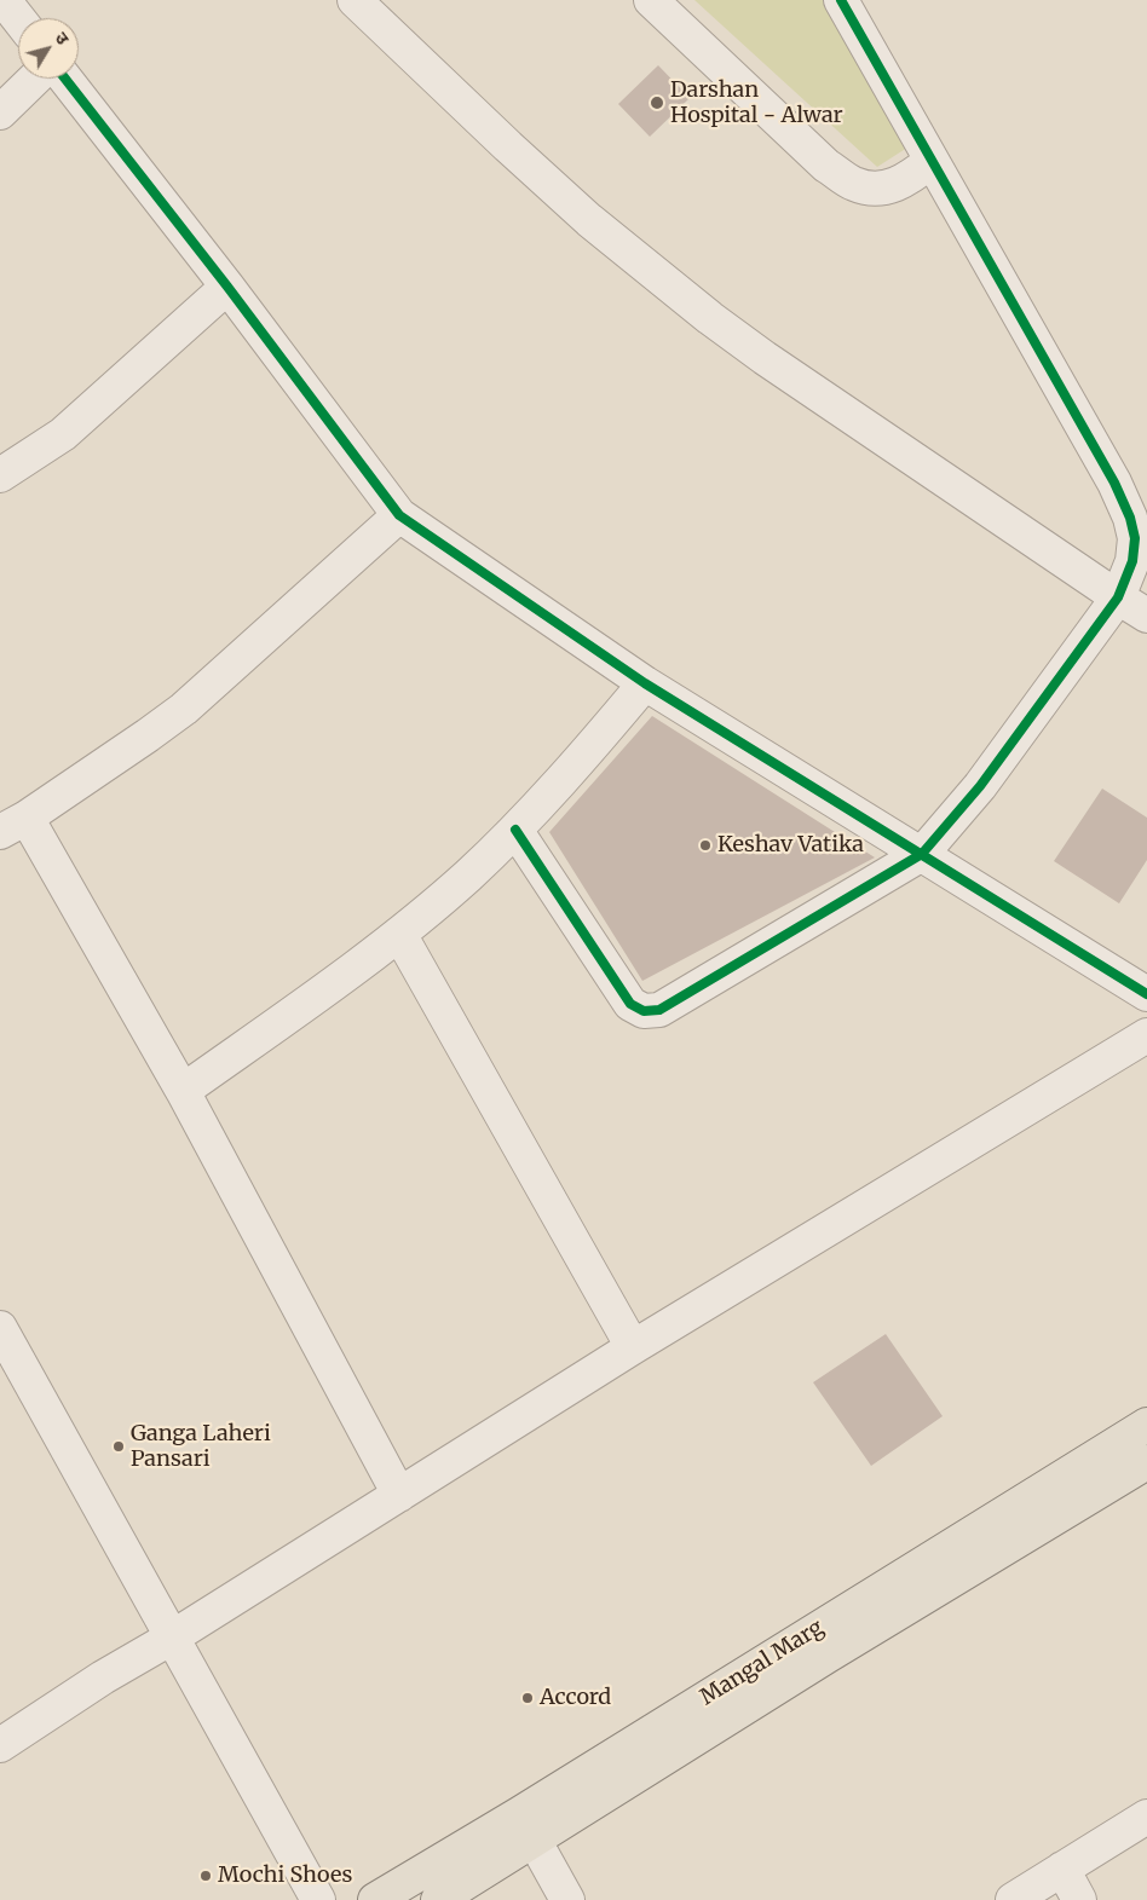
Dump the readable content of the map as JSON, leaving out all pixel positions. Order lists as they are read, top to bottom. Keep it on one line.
{"streets":{"main road":["Mangal Marg"]},"places":["Darshan Hospital - Alwar","Keshav Vatika","Ganga Laheri Pansari","Accord","Mochi Shoes"],"north":"top right"}
